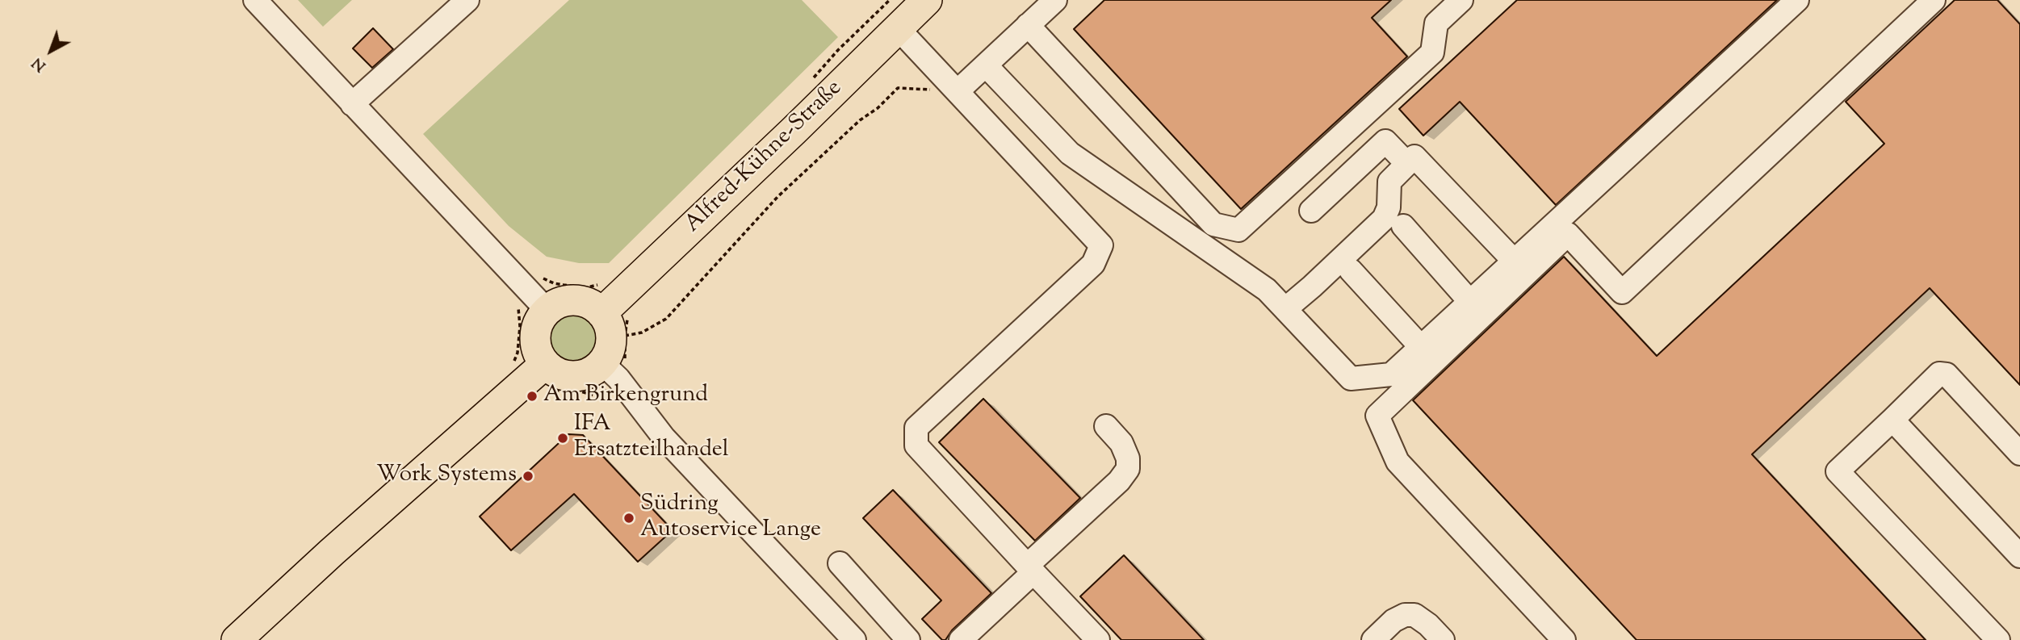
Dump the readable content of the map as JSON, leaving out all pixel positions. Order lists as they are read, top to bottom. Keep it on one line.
{"streets":{"main road":["Alfred-Kühne-Straße"]},"places":["Am Birkengrund","IFA Ersatzteilhandel","Work Systems","Südring Autoservice Lange"],"north":"bottom left"}
